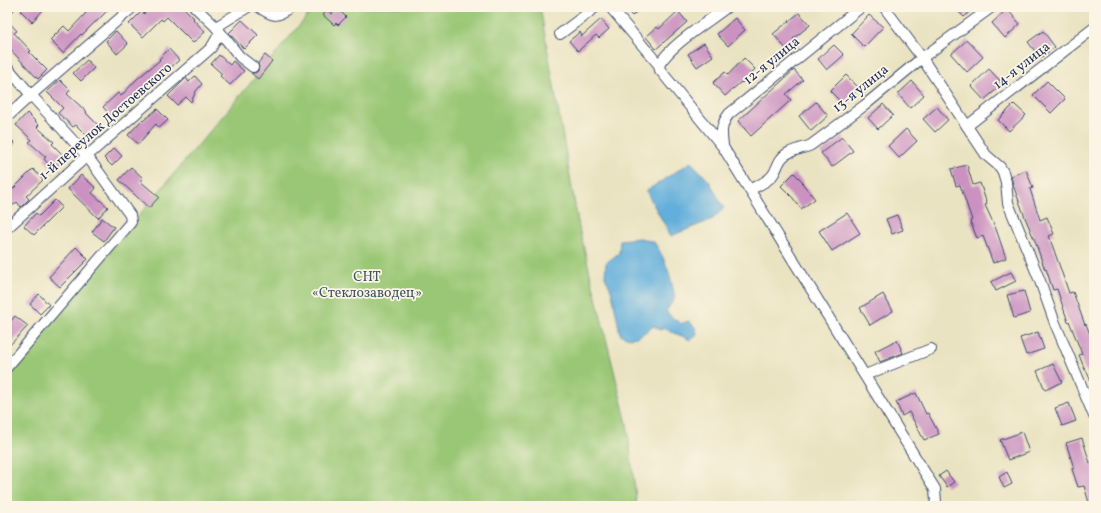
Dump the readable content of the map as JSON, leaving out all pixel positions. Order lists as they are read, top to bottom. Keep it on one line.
{"streets":{"street":["12-я улица","14-я улица","13-я улица","1-й переулок Достоевского"]},"parks":["СНТ «Стеклозаводец»"]}
